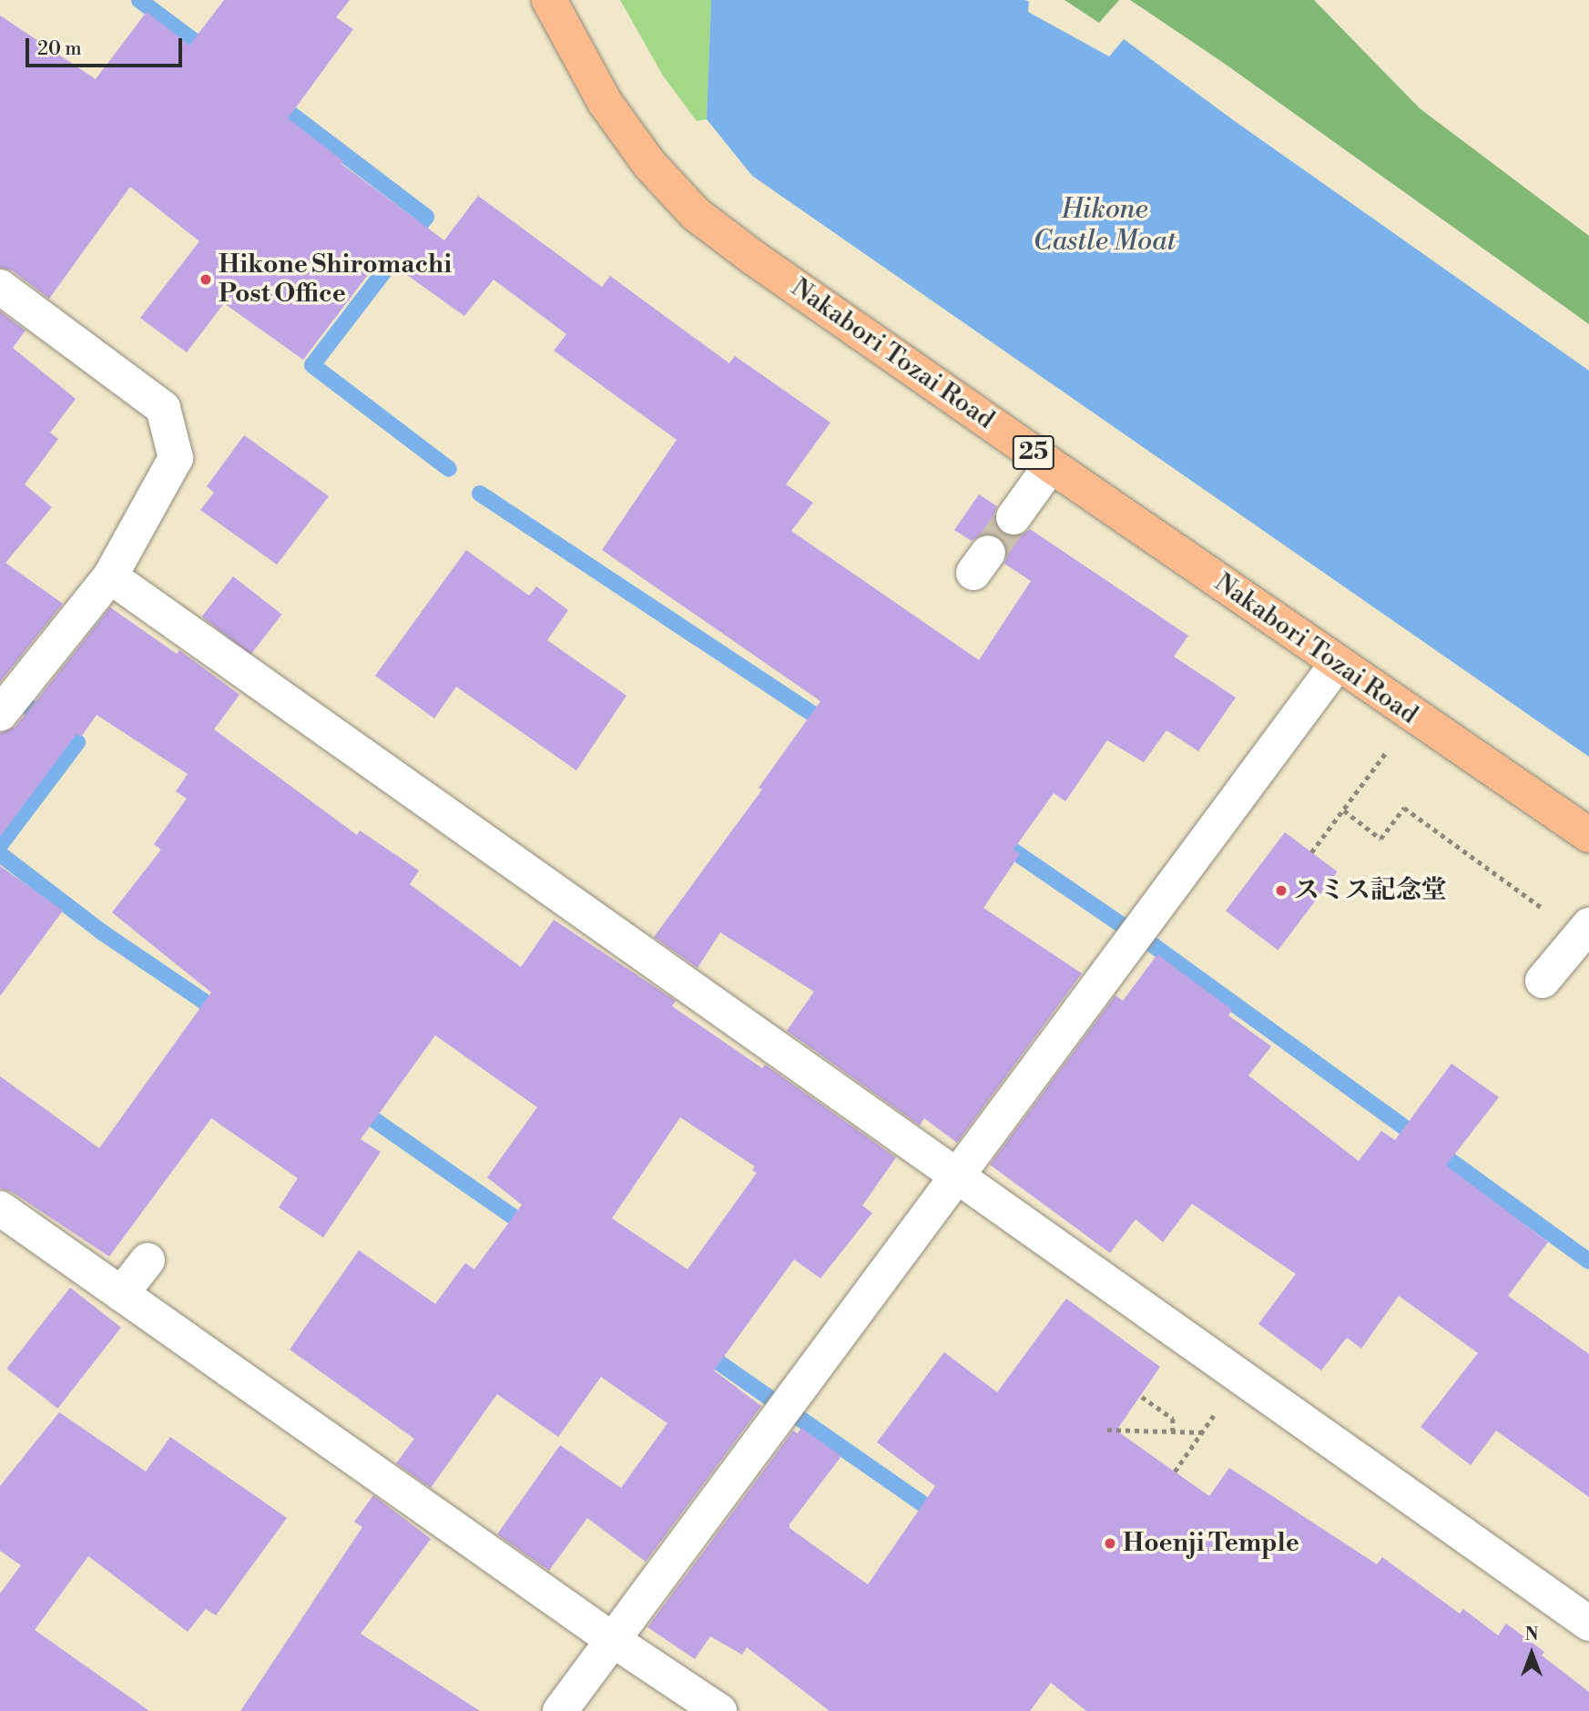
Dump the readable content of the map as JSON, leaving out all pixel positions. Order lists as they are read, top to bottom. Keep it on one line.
{"streets":{"main road":["Nakabori Tozai Road","25"]},"water":["Hikone Castle Moat"],"places":["Hikone Shiromachi Post Office","スミス記念堂","Hoenji Temple"],"scale_bar":"20 m","north":"top"}
